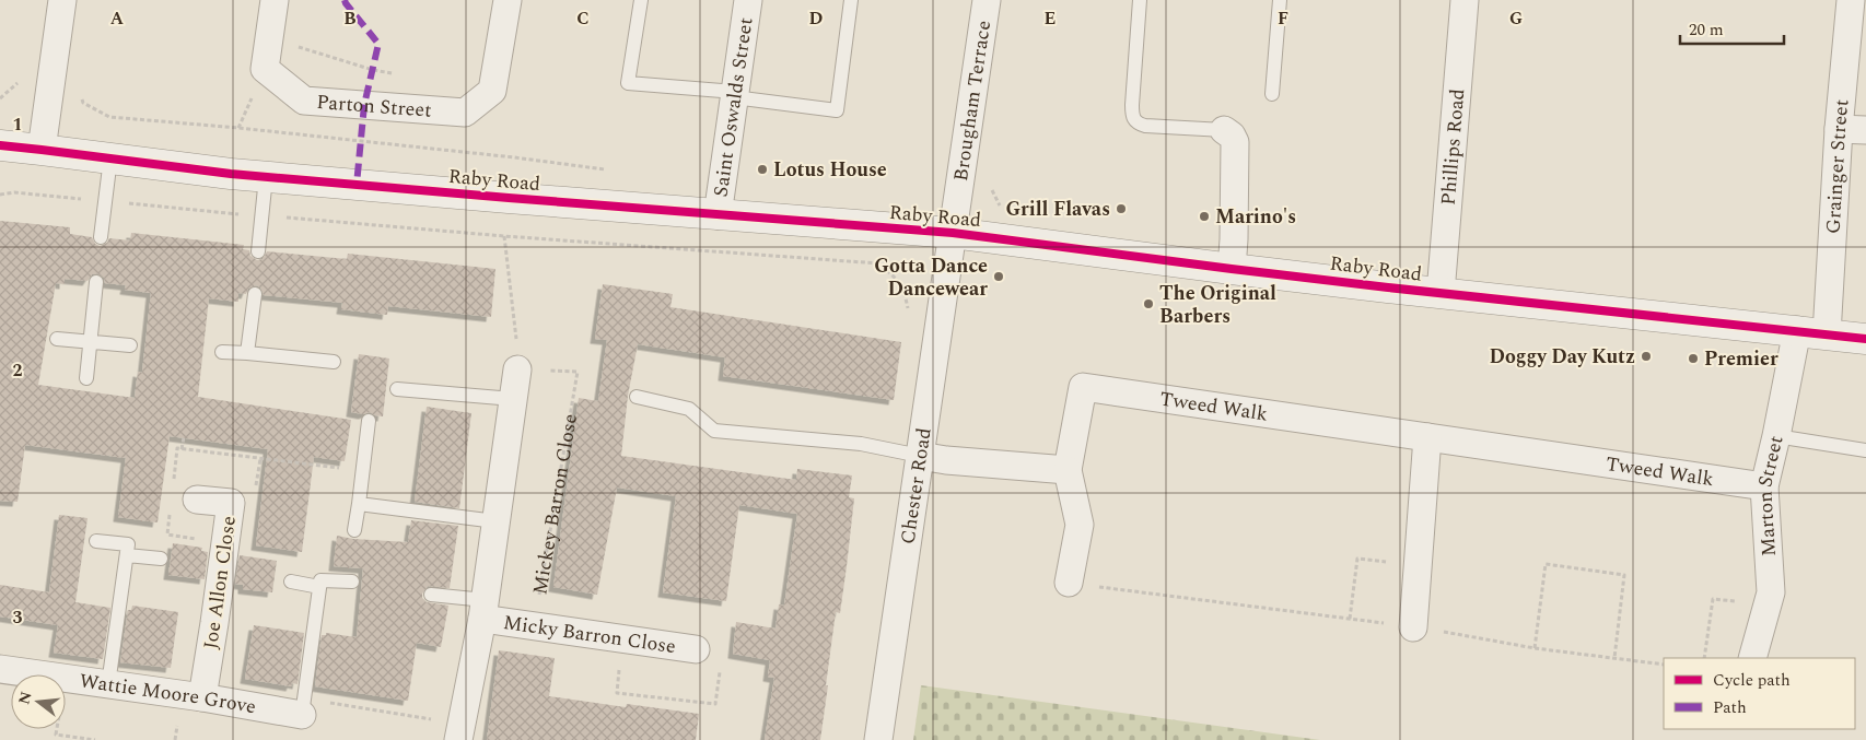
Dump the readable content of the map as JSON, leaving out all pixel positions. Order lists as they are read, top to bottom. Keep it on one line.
{"streets":{"street":["Brougham Terrace","Parton Street","Saint Oswalds Street","Phillips Road","Grainger Street","Raby Road","Tweed Walk","Chester Road","Marton Street","Joe Allon Close","Micky Barron Close","Wattie Moore Grove"],"path":["Mickey Barron Close"]},"crossings":[["Brougham Terrace","Raby Road"],["Brougham Terrace","Chester Road"],["Saint Oswalds Street","Raby Road"],["Phillips Road","Raby Road"],["Grainger Street","Raby Road"],["Raby Road","Chester Road"],["Raby Road","Marton Street"],["Tweed Walk","Marton Street"],["Joe Allon Close","Wattie Moore Grove"]],"places":["Lotus House","Grill Flavas","Marino's","Gotta Dance Dancewear","The Original Barbers","Doggy Day Kutz","Premier"],"legend":["Cycle path","Path"],"scale_bar":"20 m","north":"left","grid":{"columns":["A","B","C","D","E","F","G"],"rows":["1","2","3"]}}
